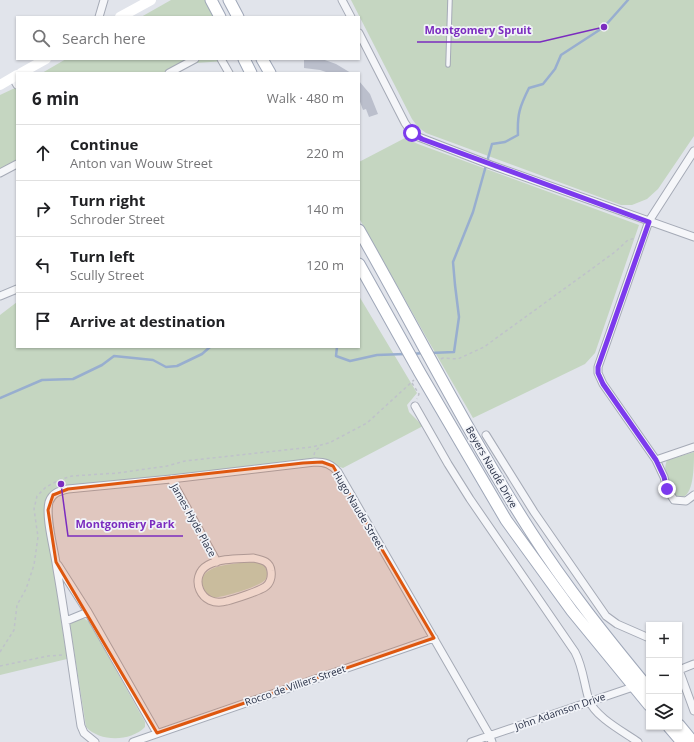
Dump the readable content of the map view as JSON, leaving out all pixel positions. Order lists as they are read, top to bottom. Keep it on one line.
{"streets":{"main road":["Beyers Naudé Drive"],"street":["Hugo Naude Street","James Hyde Place","Rocco de Villiers Street","John Adamson Drive"]},"crossings":[["Beyers Naudé Drive","John Adamson Drive"],["Hugo Naude Street","James Hyde Place"],["Hugo Naude Street","Rocco de Villiers Street"],["Hugo Naude Street","John Adamson Drive"]],"places":["Montgomery Spruit","Montgomery Park"],"page":{"search":"Search here","heading":["6 min","Walk · 480 m"],"list":[["Continue","Anton van Wouw Street","220 m"],["Turn right","Schroder Street","140 m"],["Turn left","Scully Street","120 m"],"Arrive at destination"],"map_buttons":["+","−"]}}
